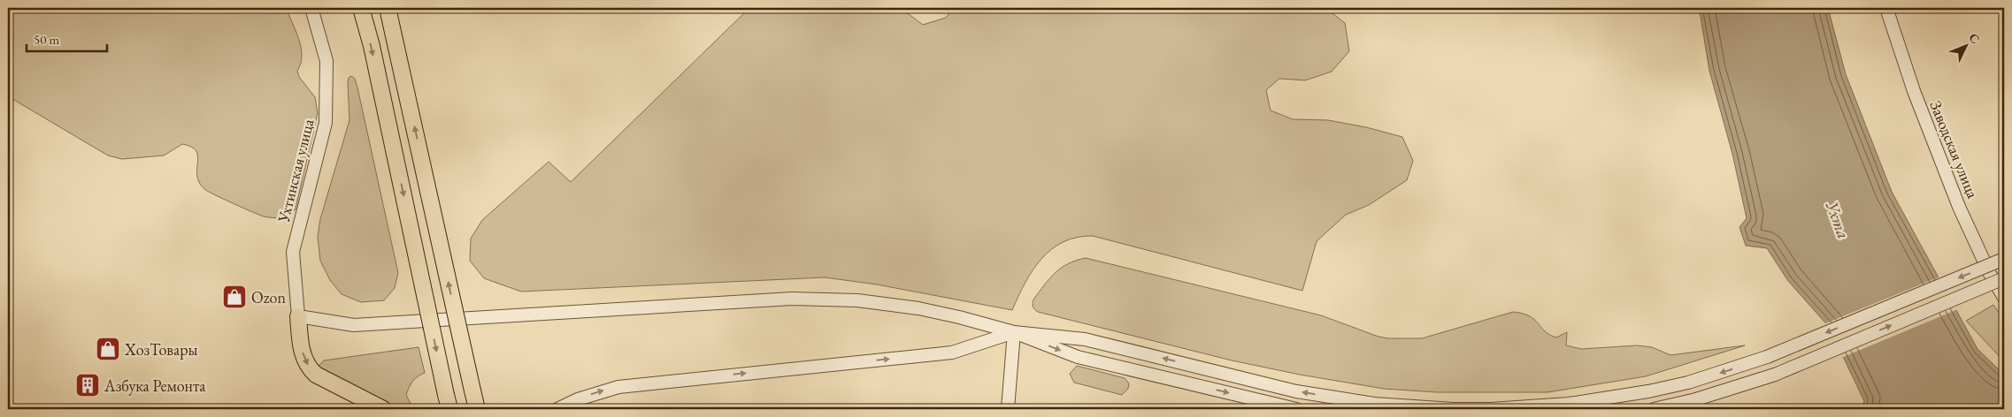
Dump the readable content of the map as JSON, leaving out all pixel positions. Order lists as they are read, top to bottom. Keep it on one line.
{"streets":{"street":["Заводская улица","Ухтинская улица"]},"water":["Ухта"],"places":{"shop":["Ozon","ХозТовары"],"building":["Азбука Ремонта"]},"scale_bar":"50 m","north":"top right"}
